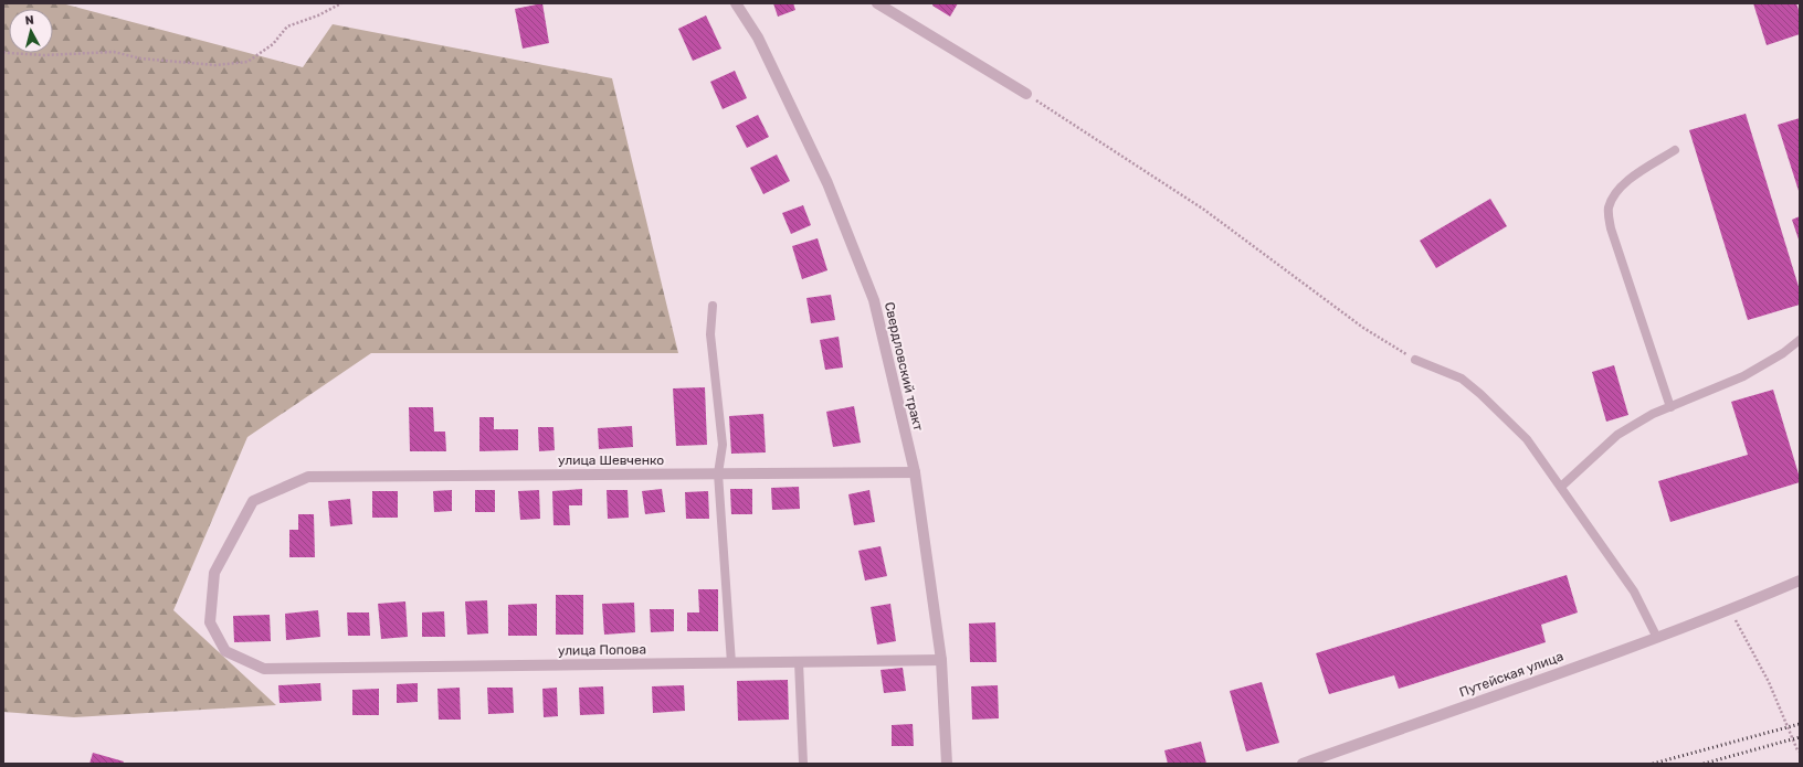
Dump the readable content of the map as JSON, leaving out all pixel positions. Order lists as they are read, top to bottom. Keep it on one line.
{"streets":{"street":["Свердловский тракт","улица Шевченко","улица Попова","Путейская улица"]},"crossings":[["Свердловский тракт","улица Шевченко"],["Свердловский тракт","улица Попова"],["улица Шевченко","улица Попова"]],"north":"top"}
